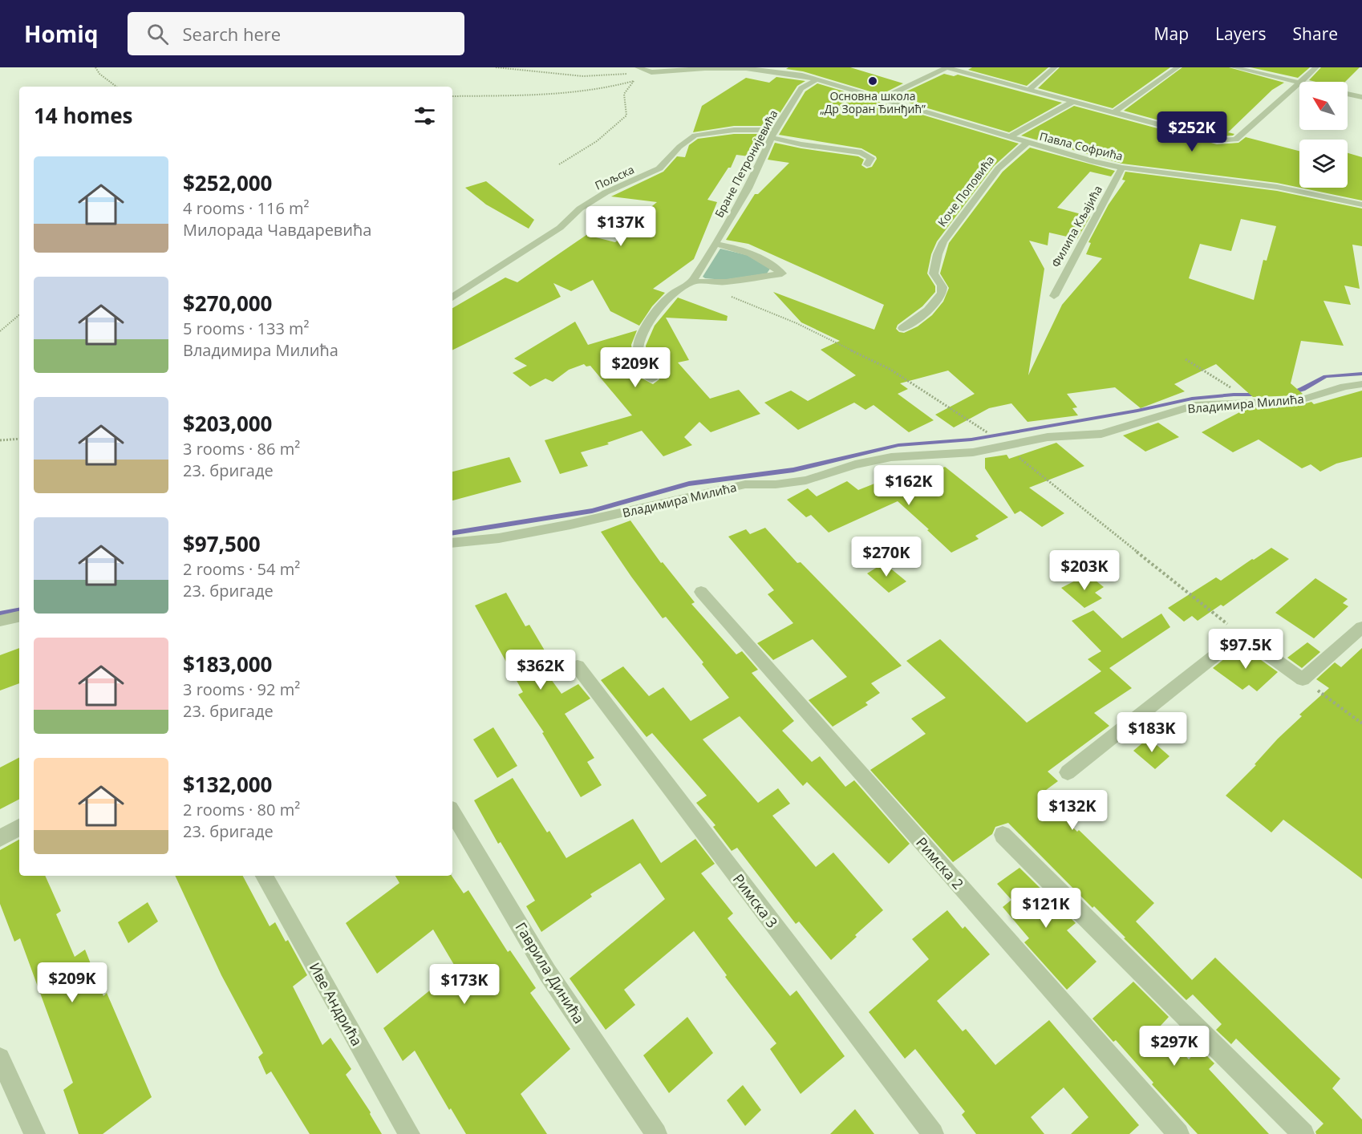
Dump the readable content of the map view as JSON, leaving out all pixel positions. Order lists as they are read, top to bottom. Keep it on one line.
{"streets":{"street":["Павла Софрића","Бране Петронијевића","Пољска","Коче Поповића","Филипа Кљајића","Владимира Милића","Римска 2","Римска 3","Гаврила Динића","Иве Андрића"]},"crossings":[["Павла Софрића","Бране Петронијевића"],["Павла Софрића","Коче Поповића"],["Павла Софрића","Филипа Кљајића"],["Бране Петронијевића","Пољска"]],"places":["Основна школа „Др Зоран Ђинђић”"],"north":"top left","page":{"header":"Homiq","search":"Search here","nav":["Map","Layers","Share"],"heading":"14 homes","price":["$252K","$137K","$209K","$162K","$270K","$203K","$97.5K","$362K","$183K","$132K","$121K","$209K","$173K","$297K"],"list":[{"name":"$252,000","note":"4 rooms · 116 m² · Милорада Чавдаревића"},{"name":"$270,000","note":"5 rooms · 133 m² · Владимира Милића"},{"name":"$203,000","note":"3 rooms · 86 m² · 23. бригаде"},{"name":"$97,500","note":"2 rooms · 54 m² · 23. бригаде"},{"name":"$183,000","note":"3 rooms · 92 m² · 23. бригаде"},{"name":"$132,000","note":"2 rooms · 80 m² · 23. бригаде"}]}}
